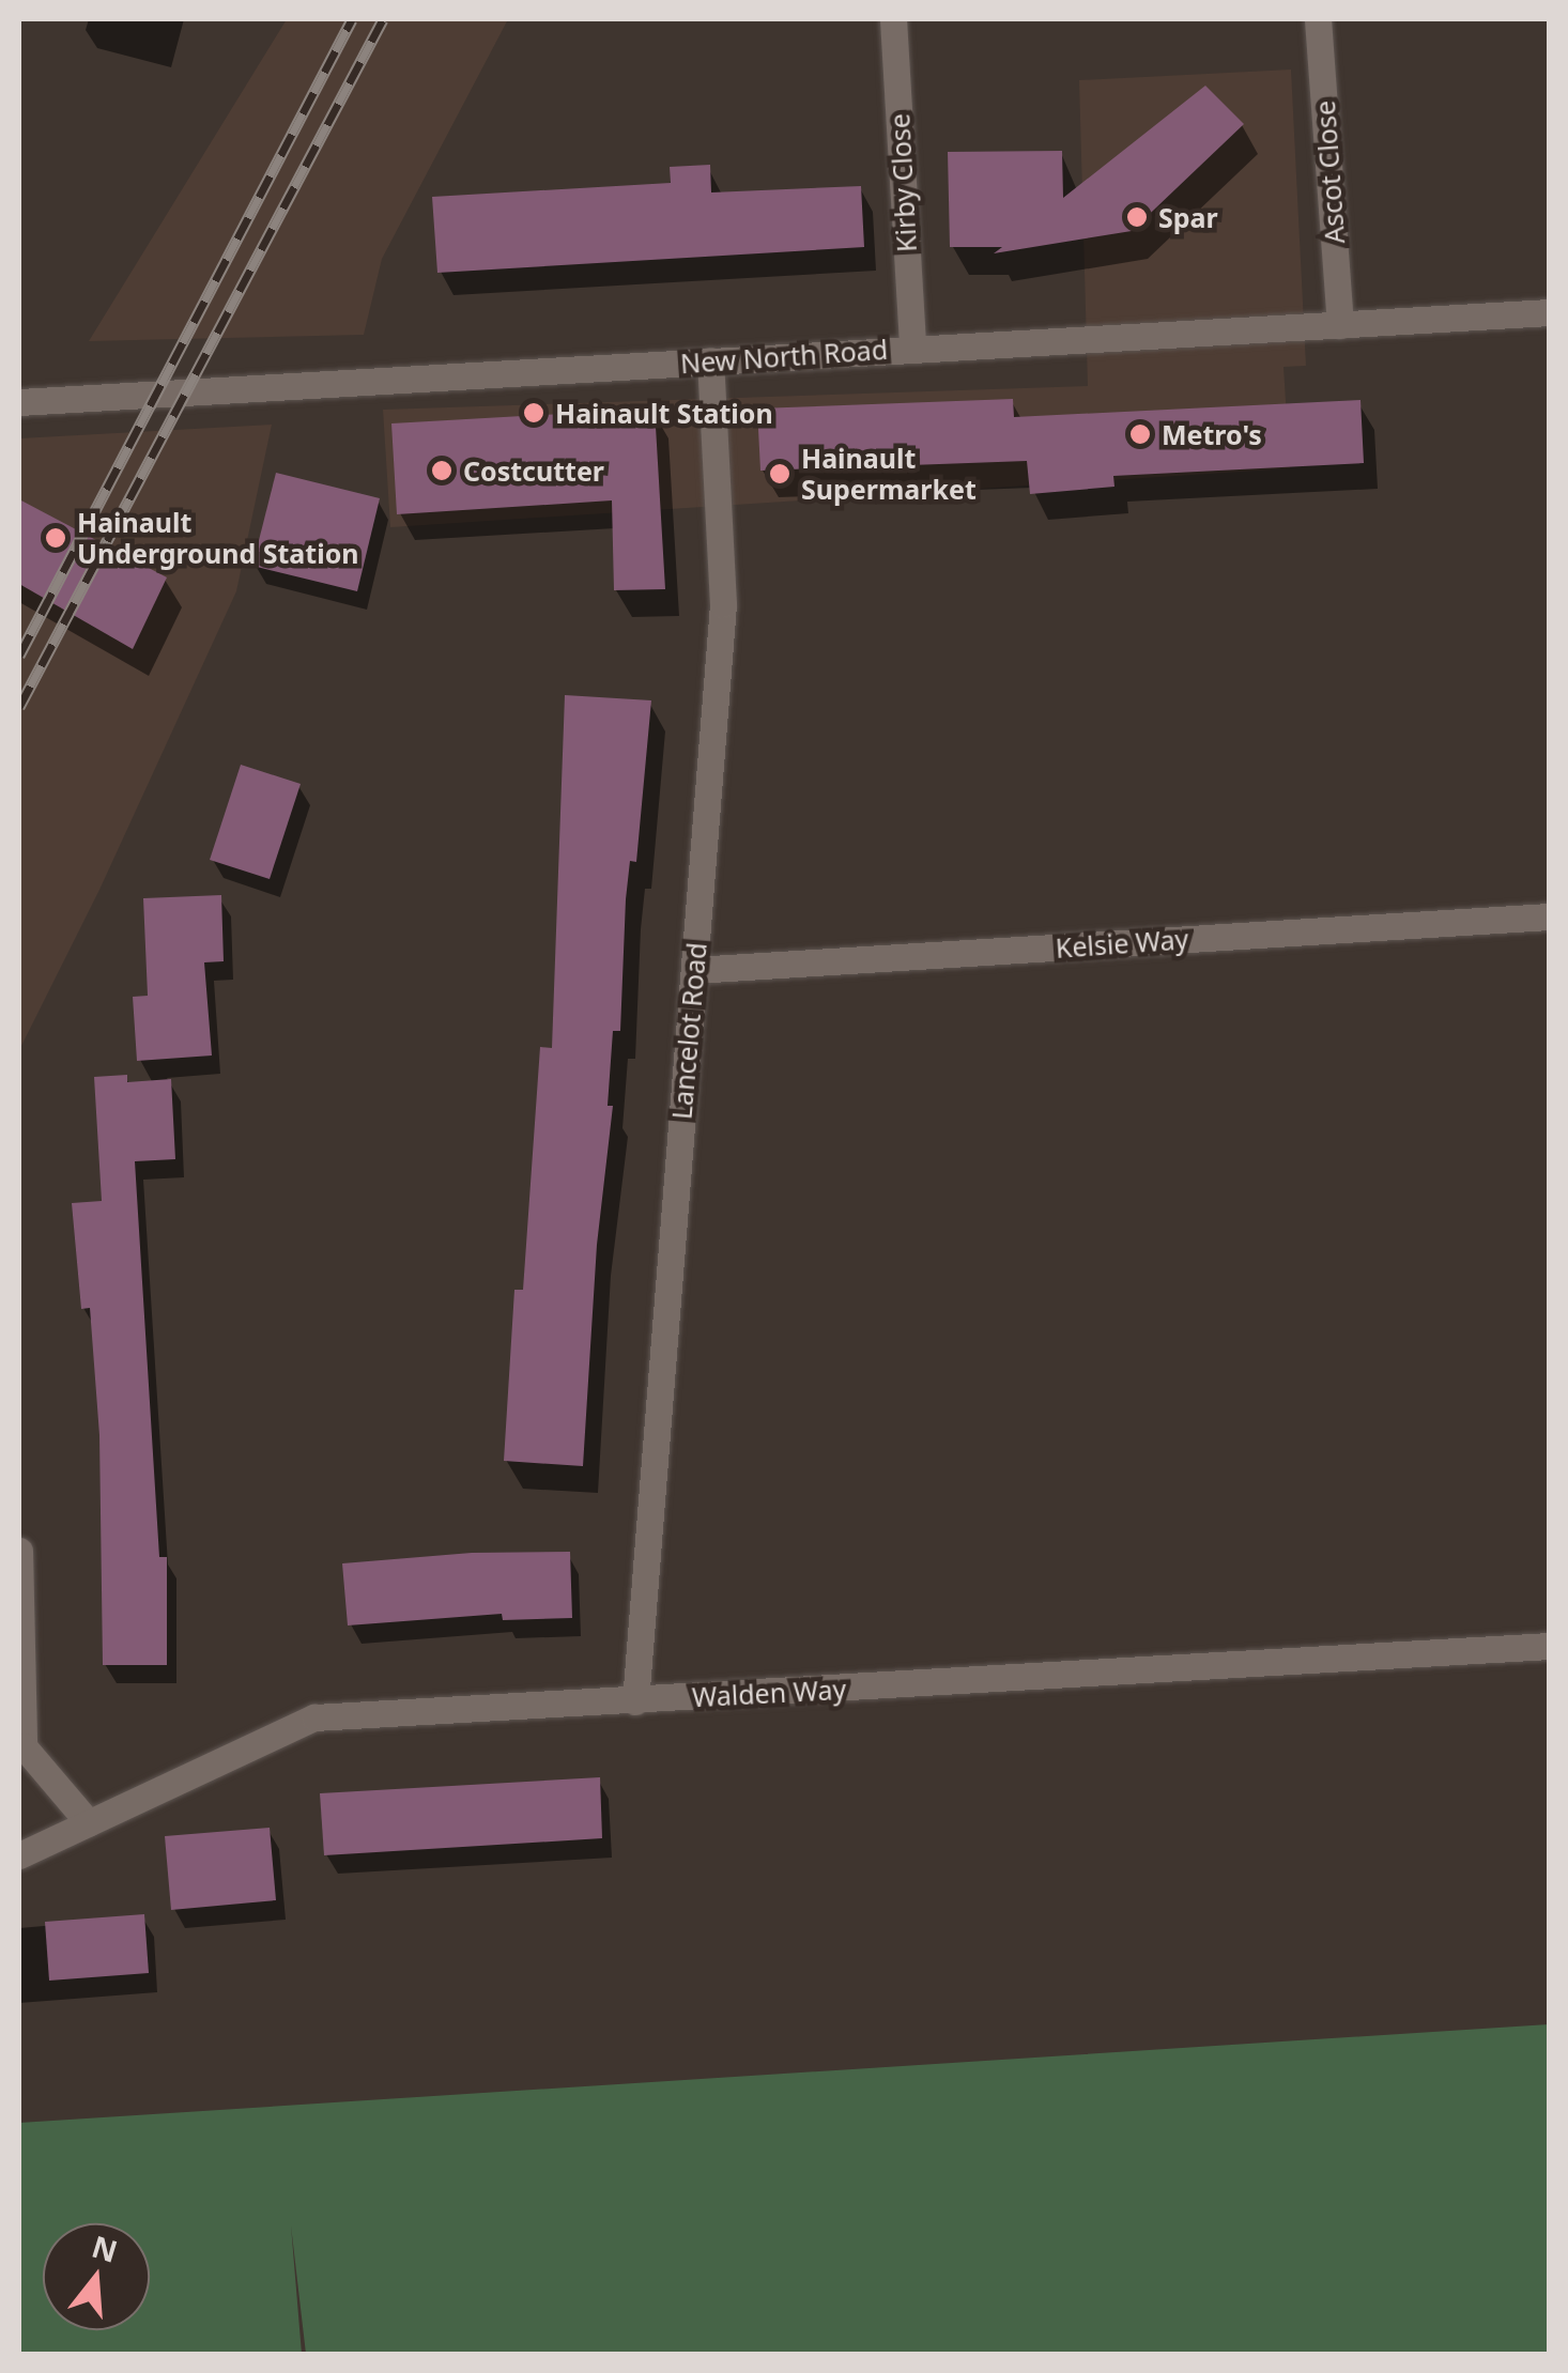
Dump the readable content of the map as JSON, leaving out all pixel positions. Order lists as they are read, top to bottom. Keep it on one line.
{"streets":{"street":["Ascot Close","Kirby Close","New North Road","Kelsie Way","Lancelot Road","Walden Way"]},"crossings":[["Ascot Close","New North Road"],["Kirby Close","New North Road"],["New North Road","Lancelot Road"],["Kelsie Way","Lancelot Road"],["Lancelot Road","Walden Way"]],"places":["Spar","Hainault Station","Metro's","Costcutter","Hainault Supermarket","Hainault Underground Station"],"north":"top"}
